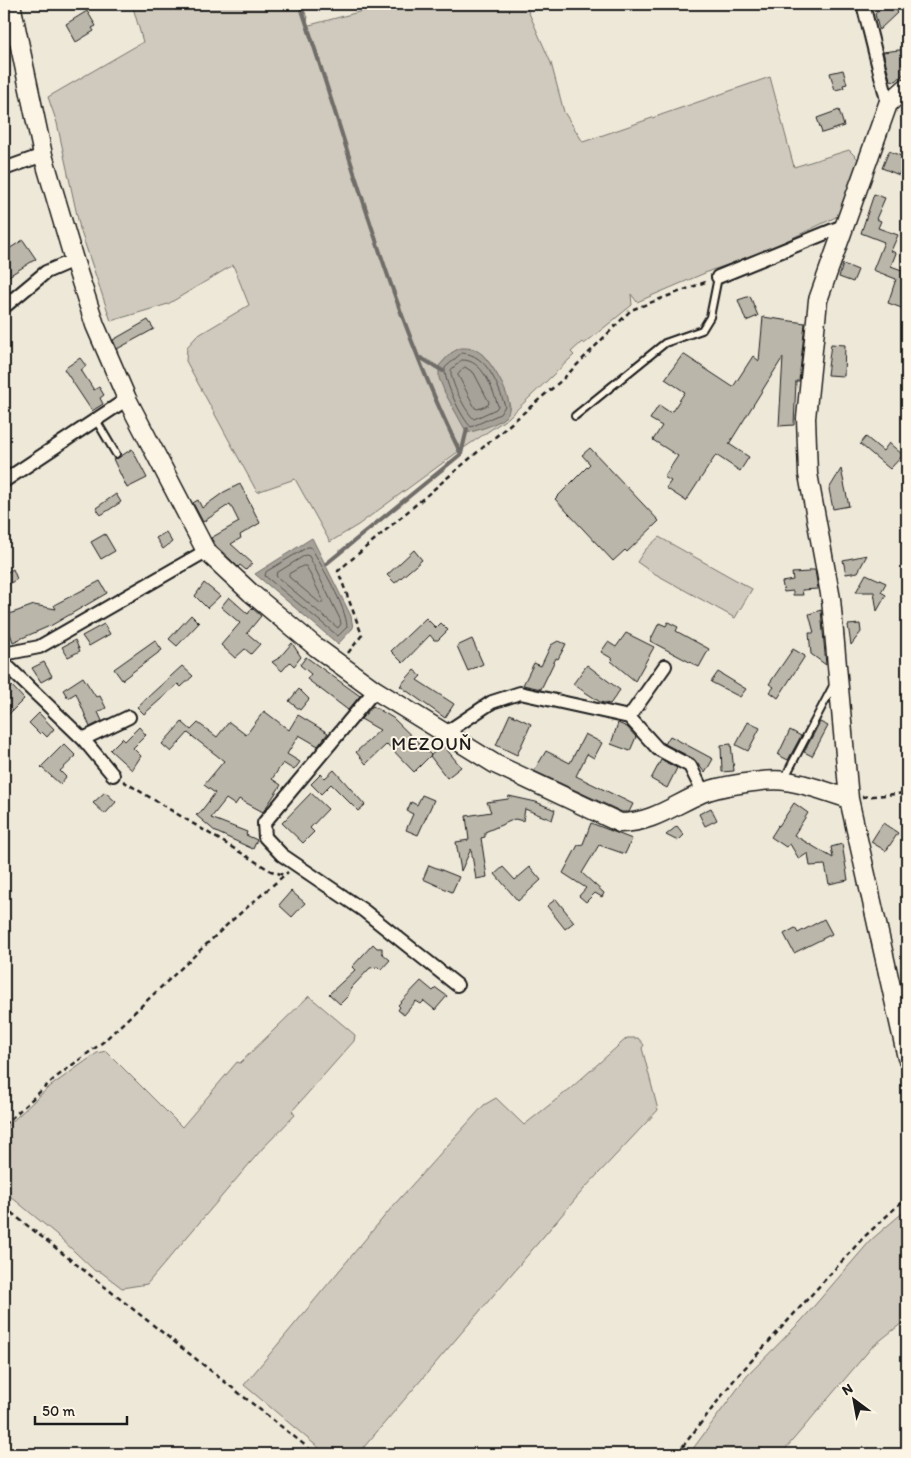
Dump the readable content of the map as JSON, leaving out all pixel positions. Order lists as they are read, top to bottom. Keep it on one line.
{"districts":["MEZOUŇ"],"scale_bar":"50 m","north":"top left"}
